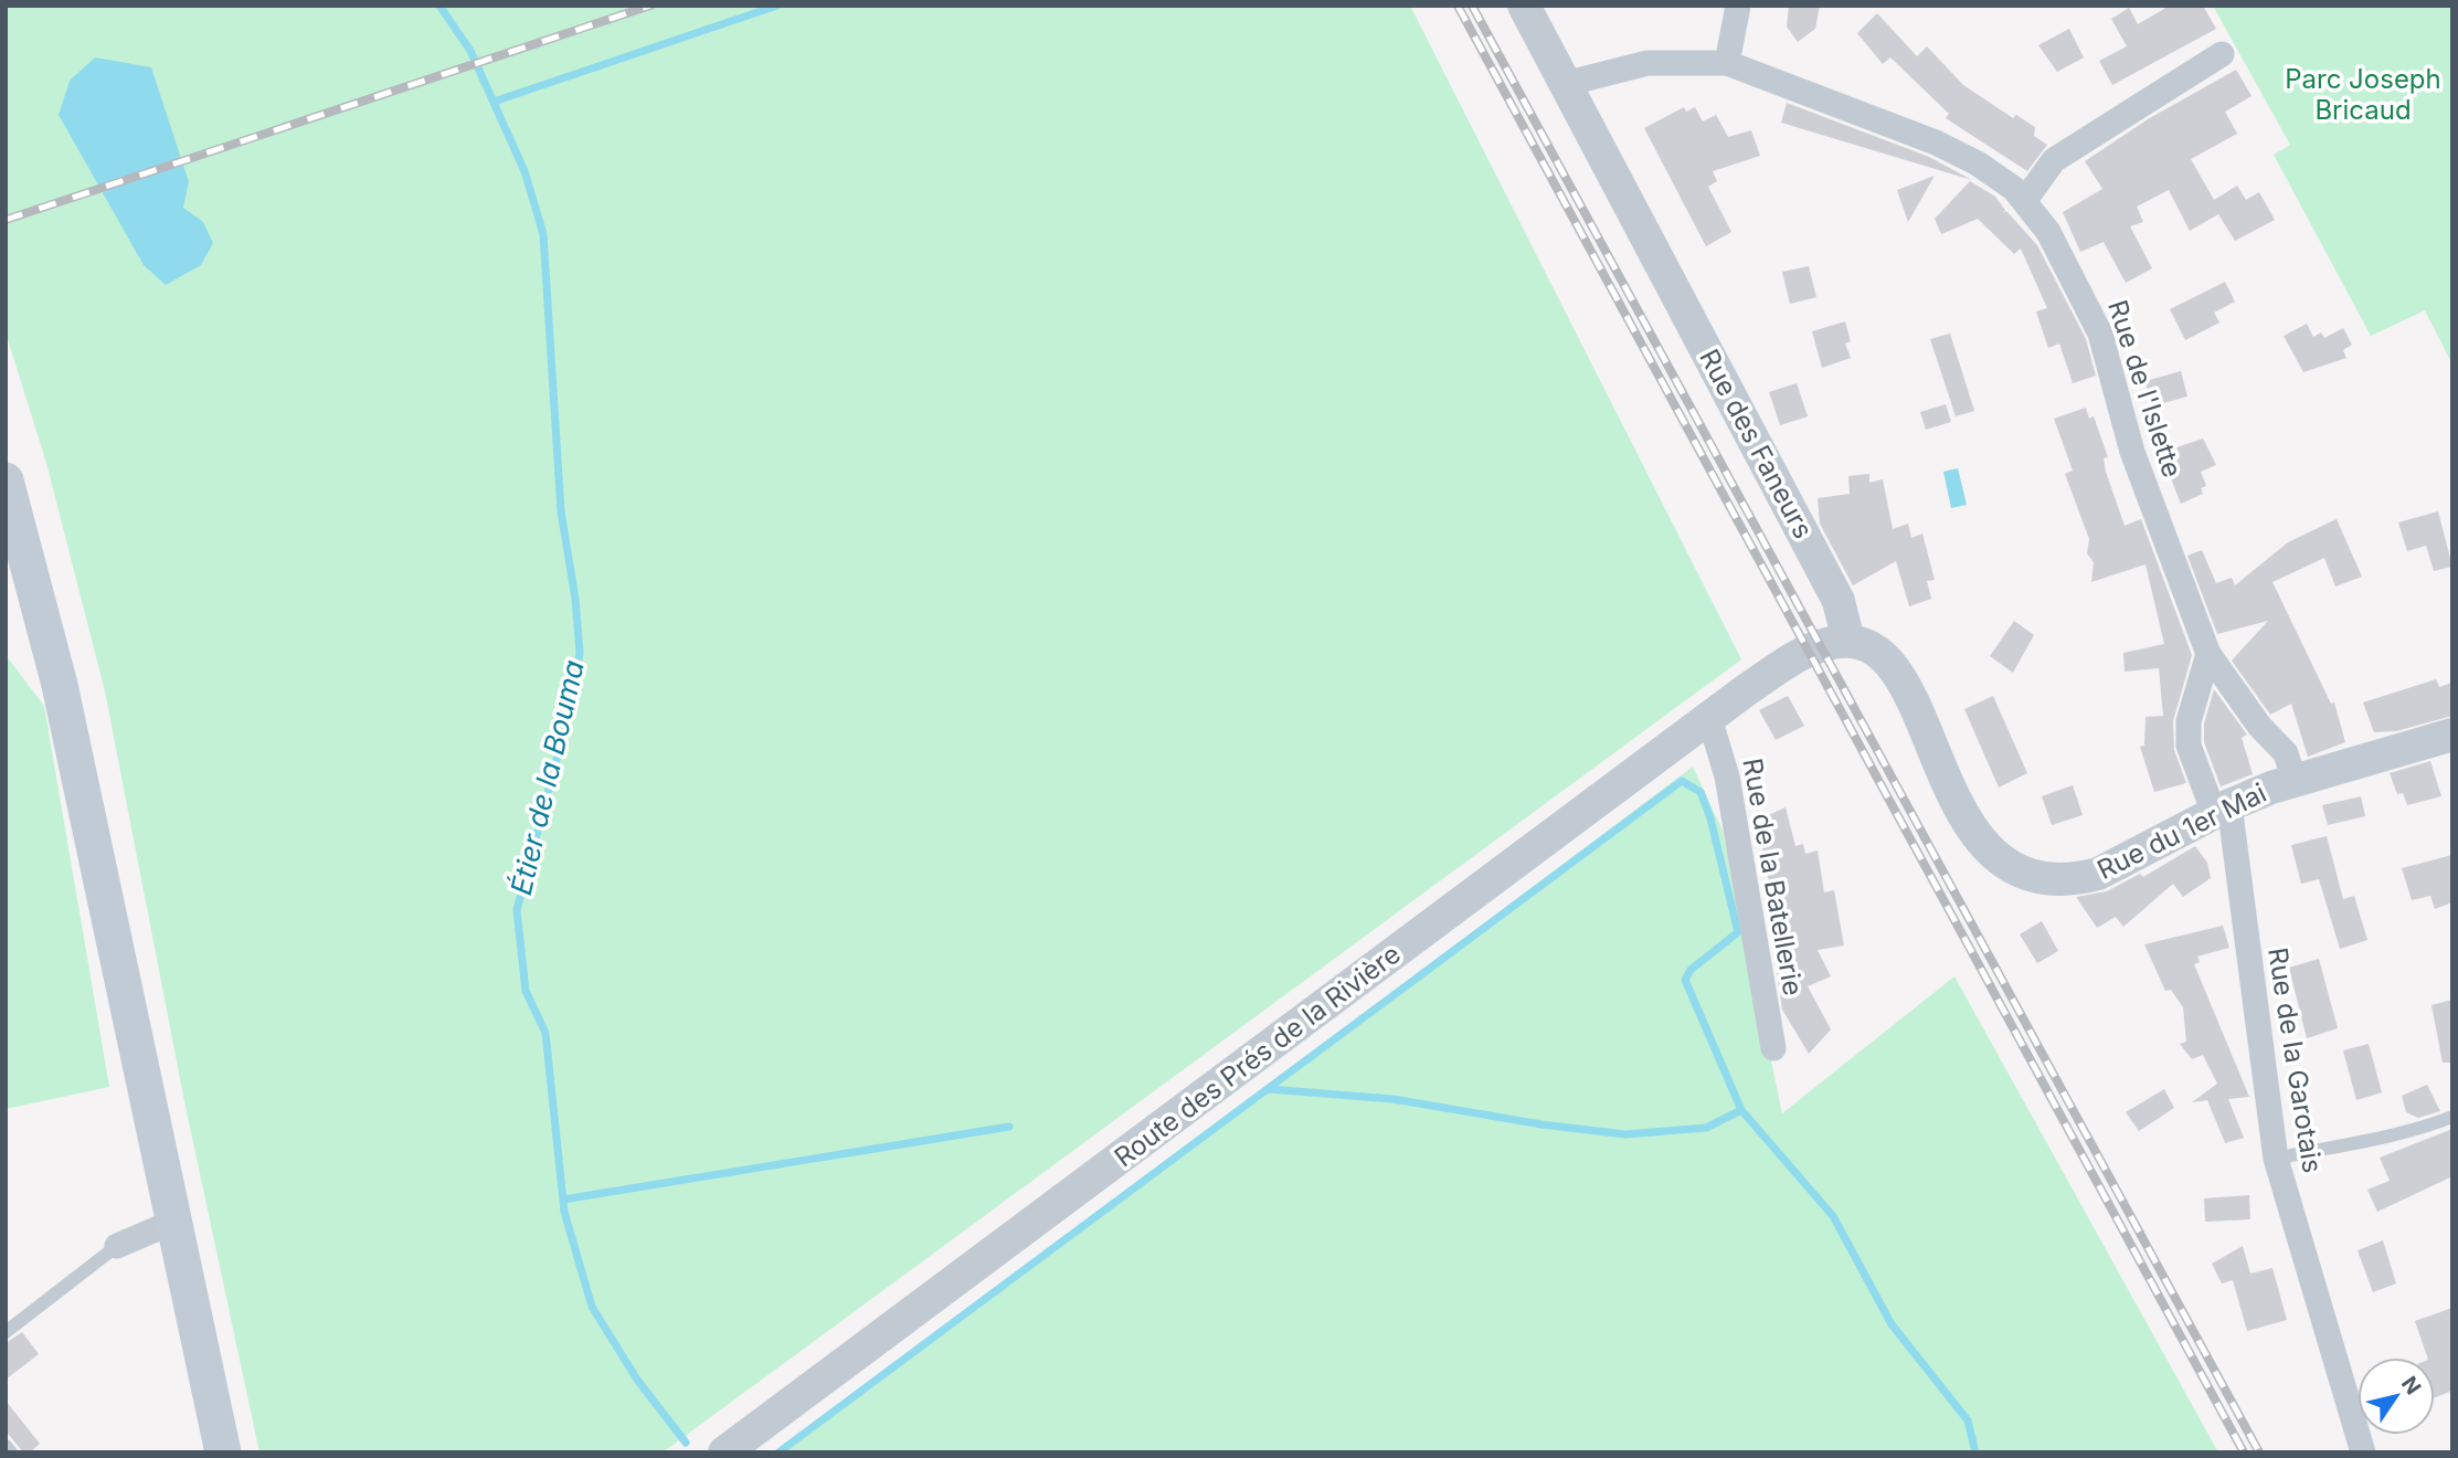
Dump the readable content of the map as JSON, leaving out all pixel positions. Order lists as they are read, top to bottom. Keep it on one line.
{"streets":{"street":["Rue de l'Islette","Rue des Faneurs","Rue du 1er Mai","Rue de la Batellerie","Route des Prés de la Rivière","Rue de la Garotais"]},"crossings":[["Rue de l'Islette","Rue des Faneurs"],["Rue de l'Islette","Rue du 1er Mai"],["Rue des Faneurs","Rue du 1er Mai"],["Rue des Faneurs","Route des Prés de la Rivière"],["Rue du 1er Mai","Route des Prés de la Rivière"],["Rue du 1er Mai","Rue de la Garotais"],["Rue de la Batellerie","Route des Prés de la Rivière"]],"water":["Étier de la Bouma"],"parks":["Parc Joseph Bricaud"],"north":"top right"}
